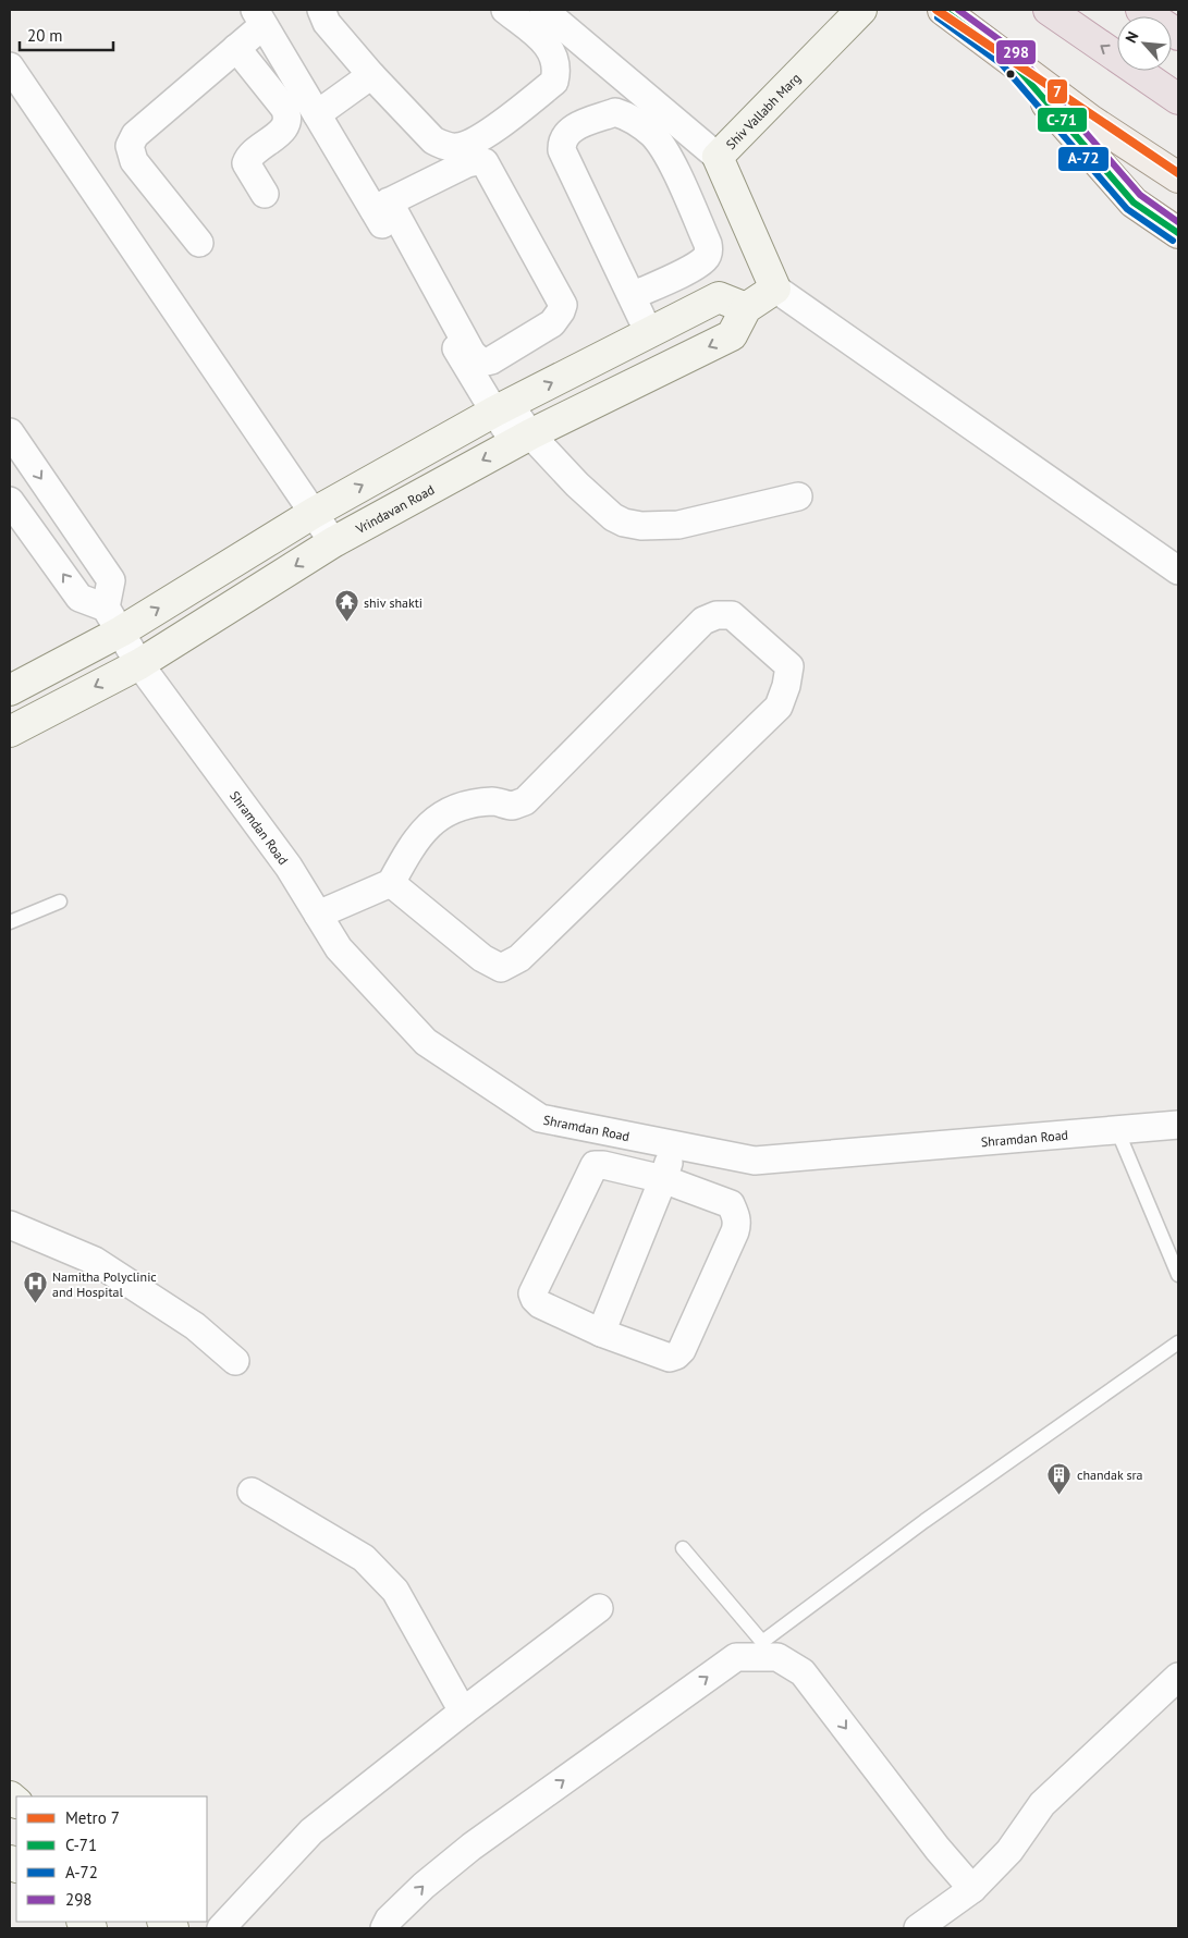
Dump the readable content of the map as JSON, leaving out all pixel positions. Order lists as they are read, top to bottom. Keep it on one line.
{"streets":{"street":["Shiv Vallabh Marg","Vrindavan Road","Shramdan Road"]},"crossings":[["Shiv Vallabh Marg","Vrindavan Road"],["Vrindavan Road","Shramdan Road"]],"places":{"temple":["shiv shakti"],"hospital":["Namitha Polyclinic and Hospital"],"building":["chandak sra"]},"lines":["metro line 7","transit line C-71","transit line 298","transit line A-72"],"legend":["Metro 7","C-71","A-72","298"],"scale_bar":"20 m","north":"top left"}
